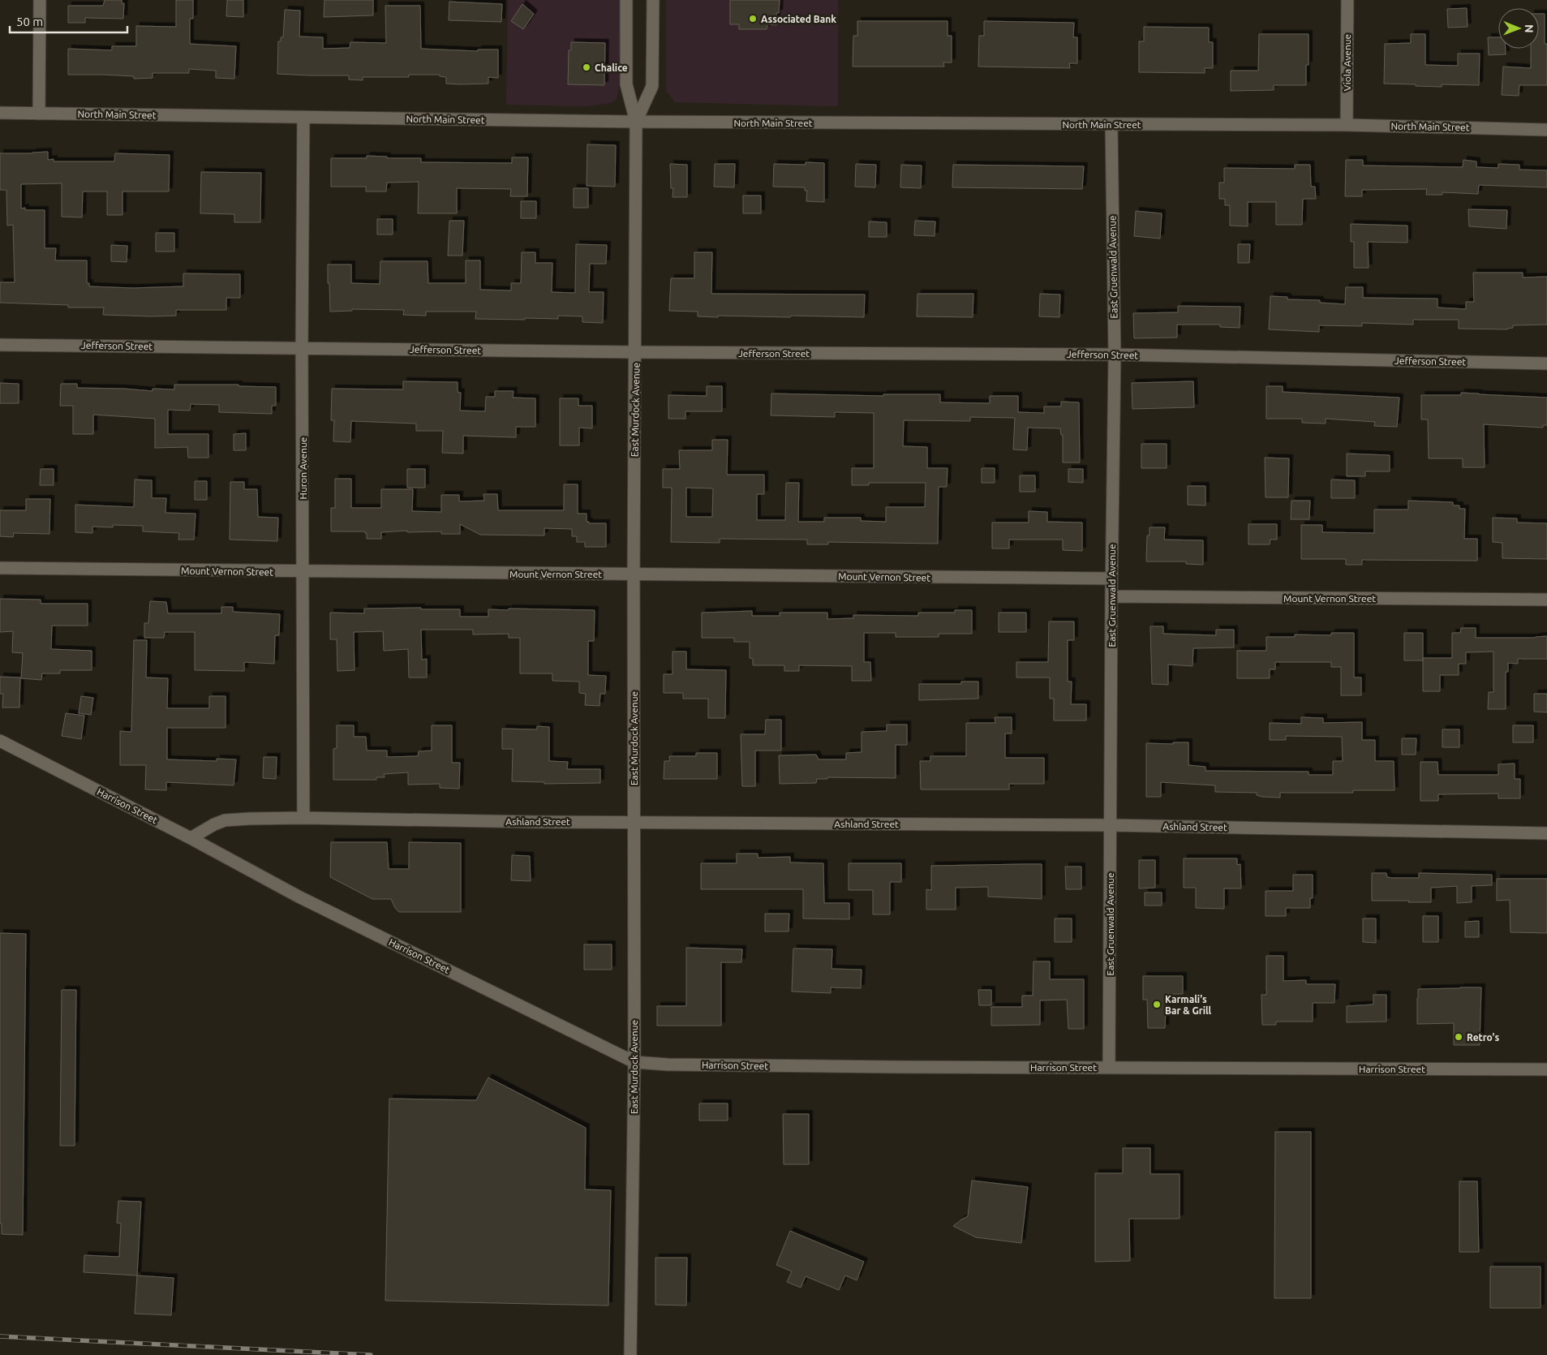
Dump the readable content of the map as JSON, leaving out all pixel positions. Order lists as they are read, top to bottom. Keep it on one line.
{"streets":{"street":["Viola Avenue","North Main Street","East Gruenwald Avenue","Jefferson Street","East Murdock Avenue","Huron Avenue","Mount Vernon Street","Harrison Street","Ashland Street"]},"crossings":[["Viola Avenue","North Main Street"],["North Main Street","East Gruenwald Avenue"],["North Main Street","East Murdock Avenue"],["North Main Street","Huron Avenue"],["East Gruenwald Avenue","Jefferson Street"],["East Gruenwald Avenue","Mount Vernon Street"],["East Gruenwald Avenue","Harrison Street"],["East Gruenwald Avenue","Ashland Street"],["Jefferson Street","East Murdock Avenue"],["Jefferson Street","Huron Avenue"],["East Murdock Avenue","Mount Vernon Street"],["East Murdock Avenue","Harrison Street"],["East Murdock Avenue","Ashland Street"],["Huron Avenue","Mount Vernon Street"],["Huron Avenue","Ashland Street"],["Harrison Street","Ashland Street"]],"places":["Associated Bank","Chalice","Karmali's Bar & Grill","Retro's"],"scale_bar":"50 m","north":"right"}
